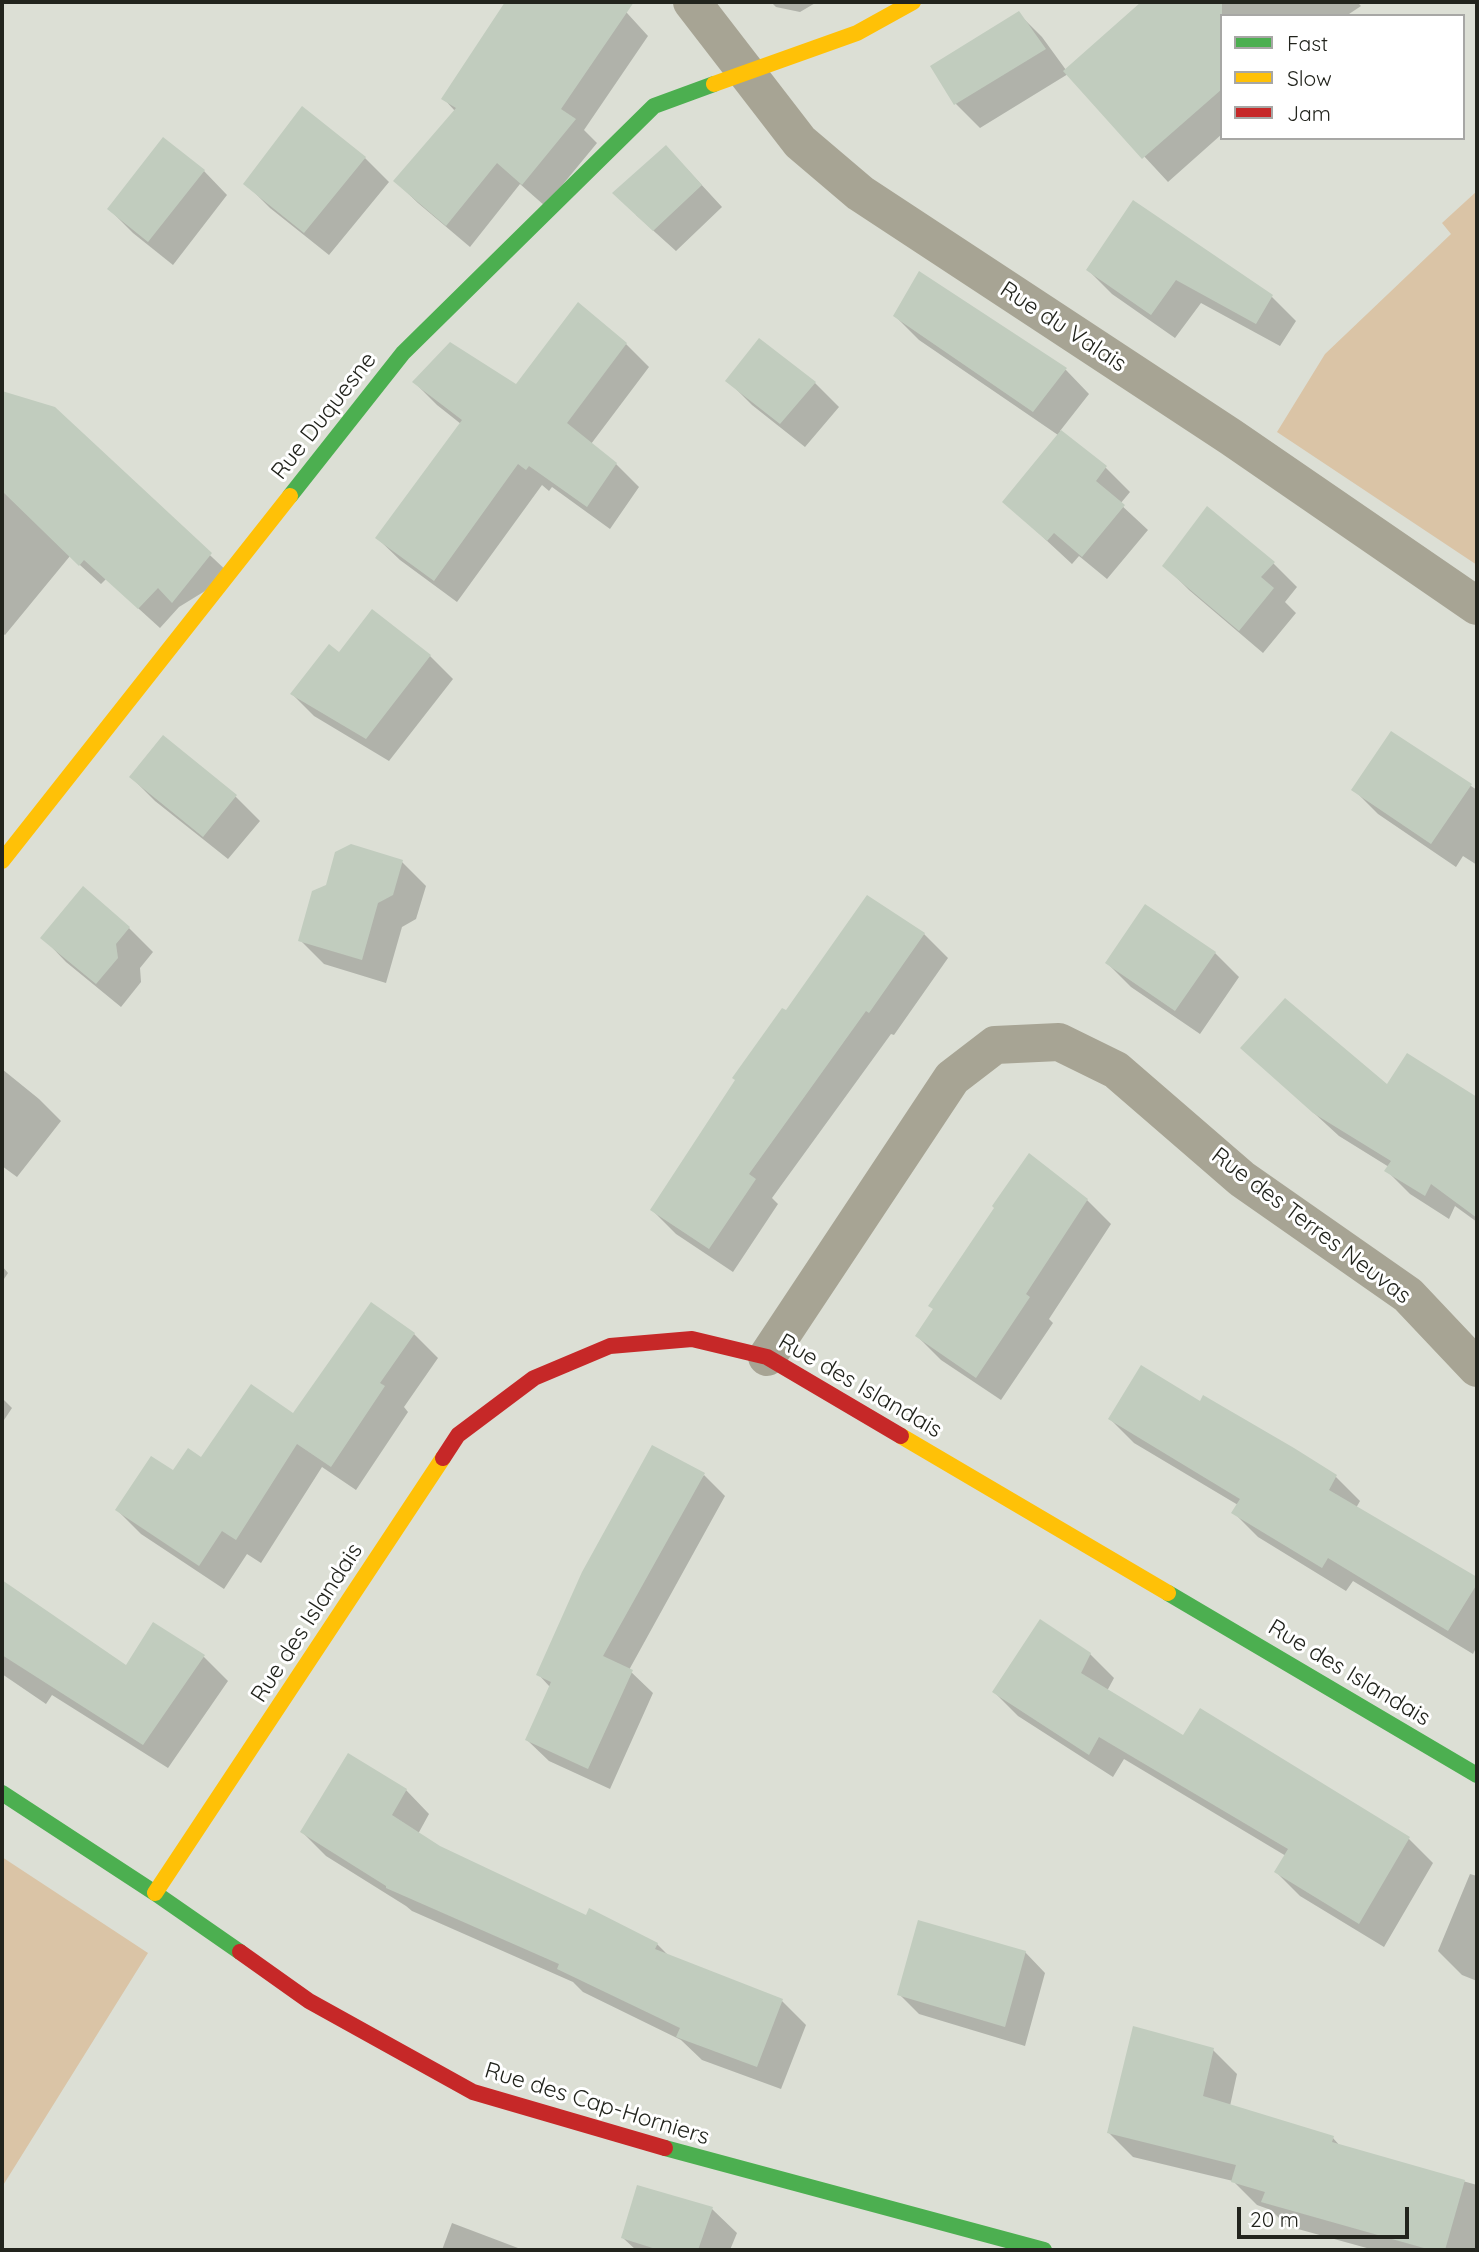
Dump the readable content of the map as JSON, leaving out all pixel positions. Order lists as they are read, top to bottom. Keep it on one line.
{"streets":{"street":["Rue du Valais","Rue Duquesne","Rue des Terres Neuvas","Rue des Islandais","Rue des Cap-Horniers"]},"crossings":[["Rue du Valais","Rue Duquesne"],["Rue des Terres Neuvas","Rue des Islandais"],["Rue des Islandais","Rue des Cap-Horniers"]],"legend":["Fast","Slow","Jam"],"scale_bar":"20 m"}
